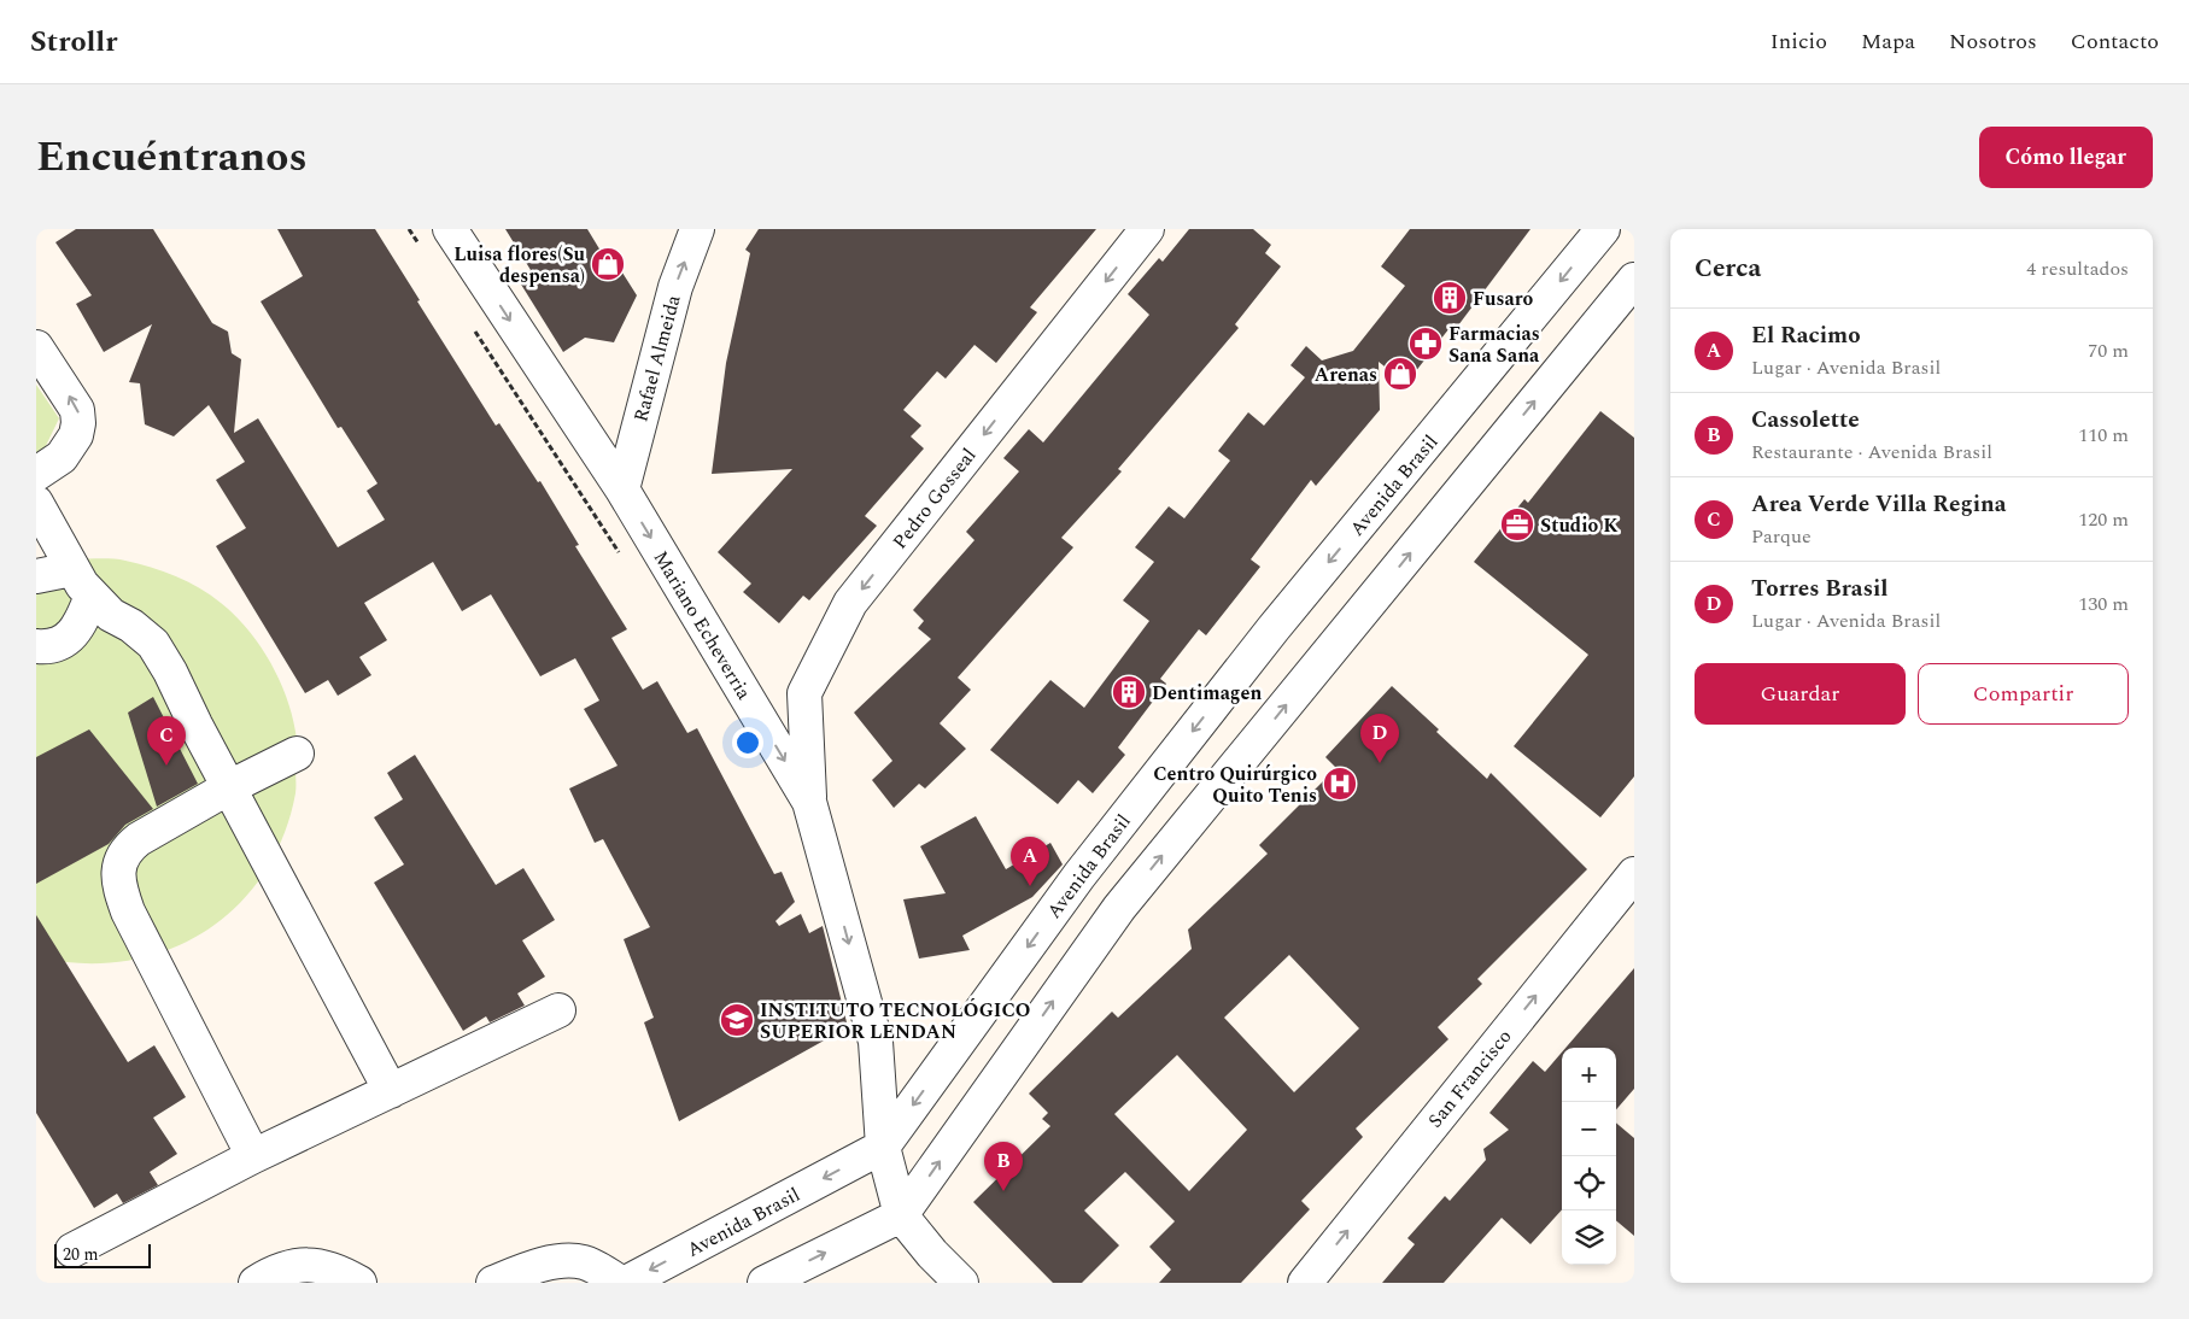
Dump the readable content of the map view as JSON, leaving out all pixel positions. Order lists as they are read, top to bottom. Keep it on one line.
{"streets":{"street":["Rafael Almeida","Avenida Brasil","Pedro Gosseal","Mariano Echeverria","San Francisco"]},"crossings":[["Rafael Almeida","Mariano Echeverria"],["Avenida Brasil","Mariano Echeverria"],["Pedro Gosseal","Mariano Echeverria"]],"one_way":["Rafael Almeida","Pedro Gosseal","Mariano Echeverria","San Francisco"],"places":{"shop":["Luisa flores(Su despensa)","Arenas"],"building":["Fusaro","Dentimagen"],"pharmacy":["Farmacias Sana Sana"],"office":["Studio K"],"hospital":["Centro Quirúrgico Quito Tenis"],"school or university":["INSTITUTO TECNOLÓGICO SUPERIOR LENDAN"]},"scale_bar":"20 m","page":{"header":"Strollr","nav":["Inicio","Mapa","Nosotros","Contacto"],"title":"Encuéntranos","buttons":["Cómo llegar",["Guardar","Compartir"]],"heading":["Cerca","4 resultados"],"list":[{"mark":"A","name":"El Racimo","note":"Lugar · Avenida Brasil","value":"70 m"},{"mark":"B","name":"Cassolette","note":"Restaurante · Avenida Brasil","value":"110 m"},{"mark":"C","name":"Area Verde Villa Regina","note":"Parque","value":"120 m"},{"mark":"D","name":"Torres Brasil","note":"Lugar · Avenida Brasil","value":"130 m"}],"pins":["D","C","A","B"],"map_buttons":["+","−"],"scale":"20 m"}}
